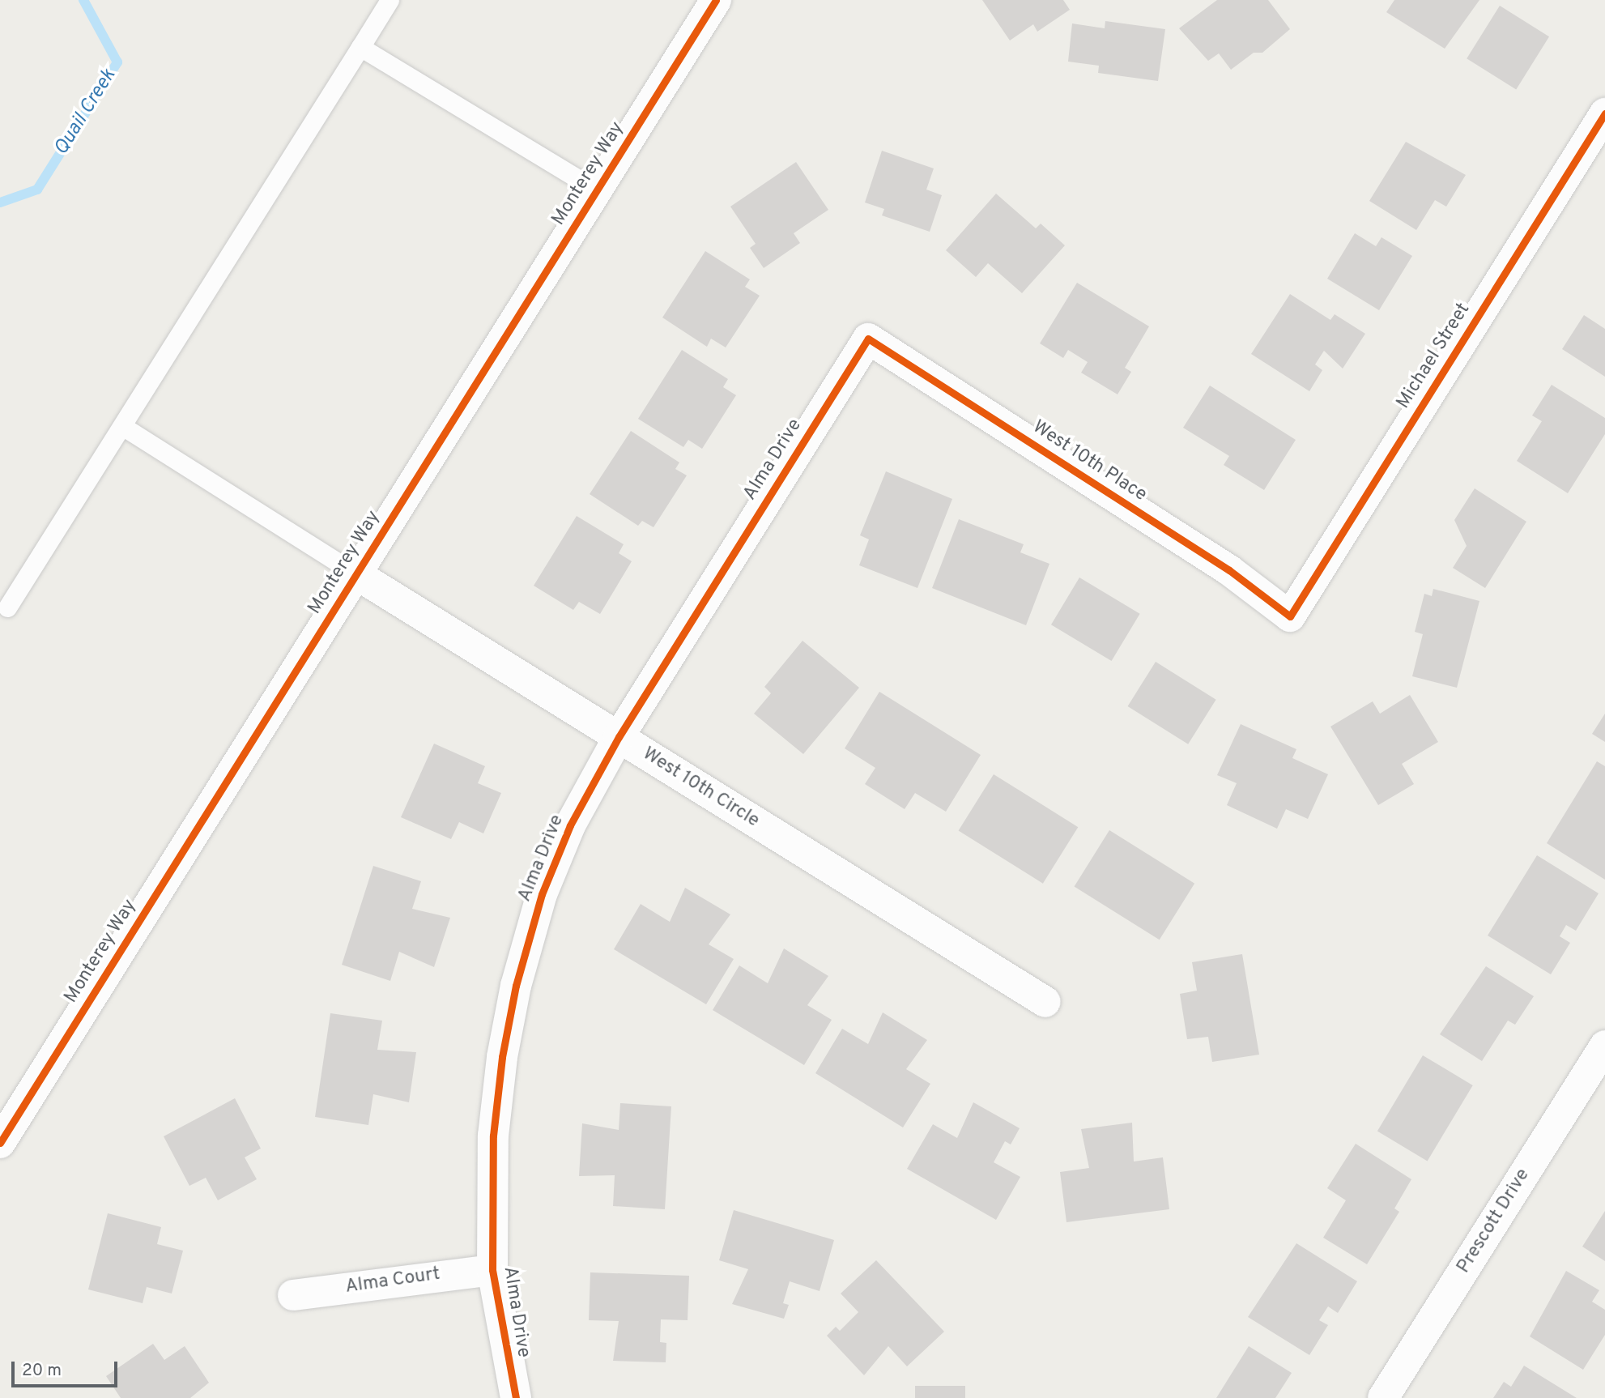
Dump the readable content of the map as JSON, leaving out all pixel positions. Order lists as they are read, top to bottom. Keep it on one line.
{"streets":{"street":["Monterey Way","Michael Street","Alma Drive","West 10th Place","West 10th Circle","Prescott Drive","Alma Court"]},"crossings":[["Monterey Way","West 10th Circle"],["Michael Street","West 10th Place"],["Alma Drive","West 10th Place"],["Alma Drive","West 10th Circle"],["Alma Drive","Alma Court"]],"water":["Quail Creek"],"scale_bar":"20 m"}
